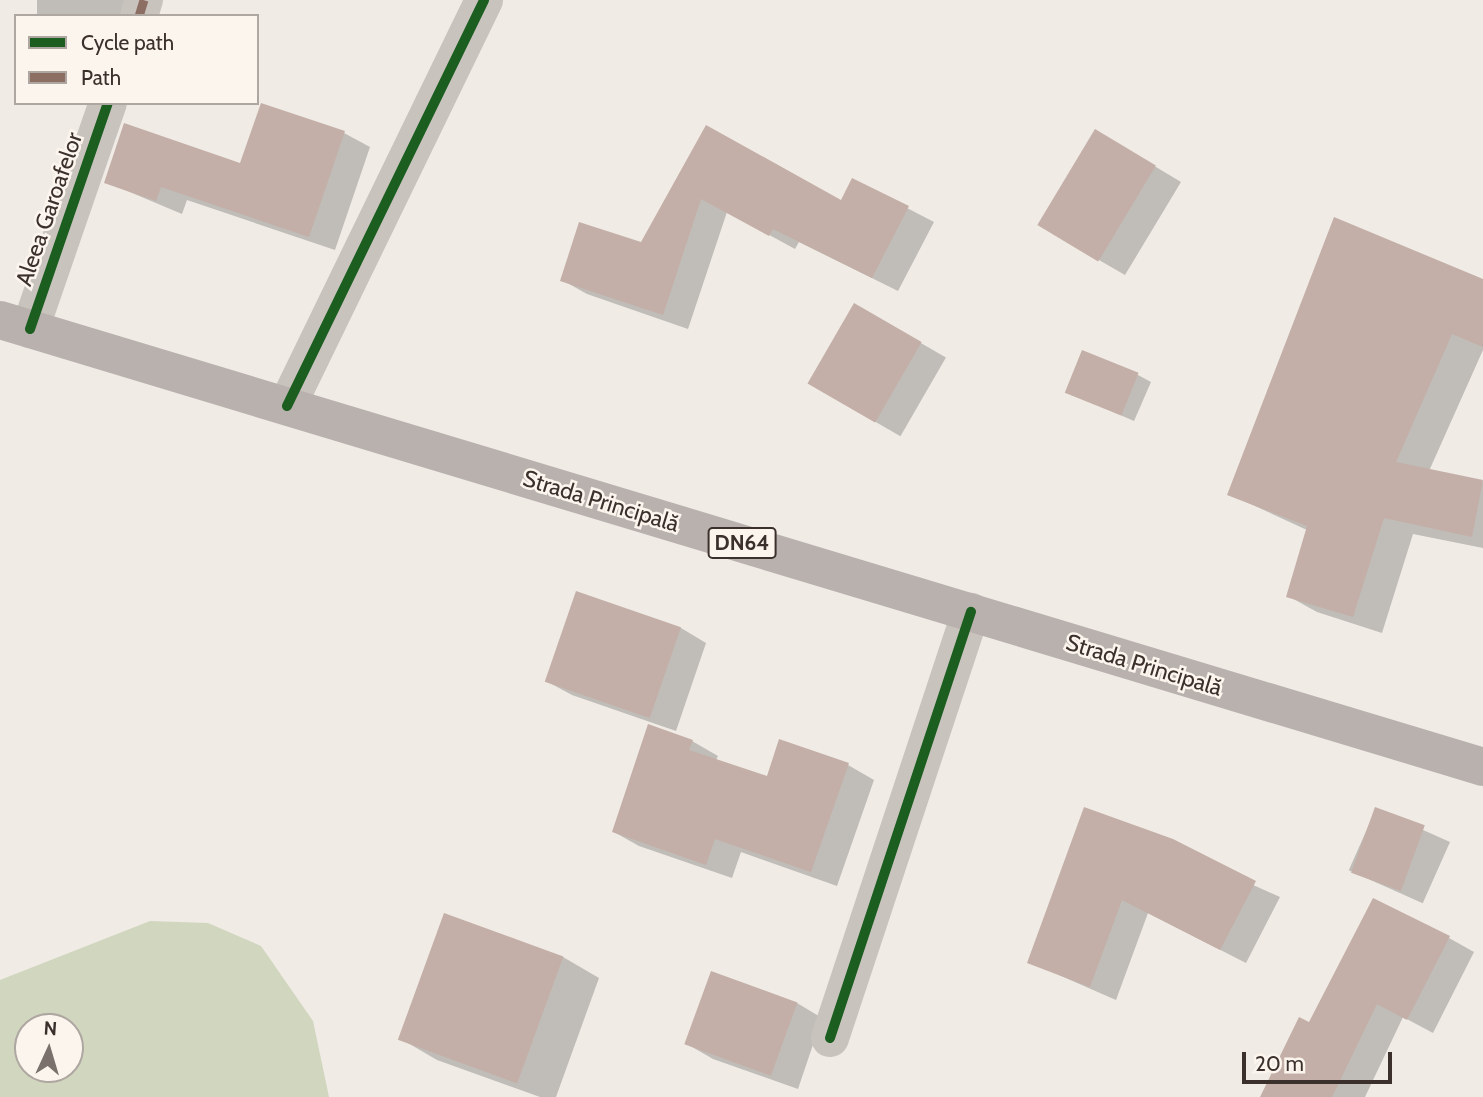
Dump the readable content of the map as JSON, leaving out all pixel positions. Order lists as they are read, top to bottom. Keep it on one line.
{"streets":{"main road":["Strada Principală","DN64"],"street":["Aleea Garoafelor"]},"crossings":[["Aleea Garoafelor","Strada Principală"]],"legend":["Cycle path","Path"],"scale_bar":"20 m","north":"top"}
